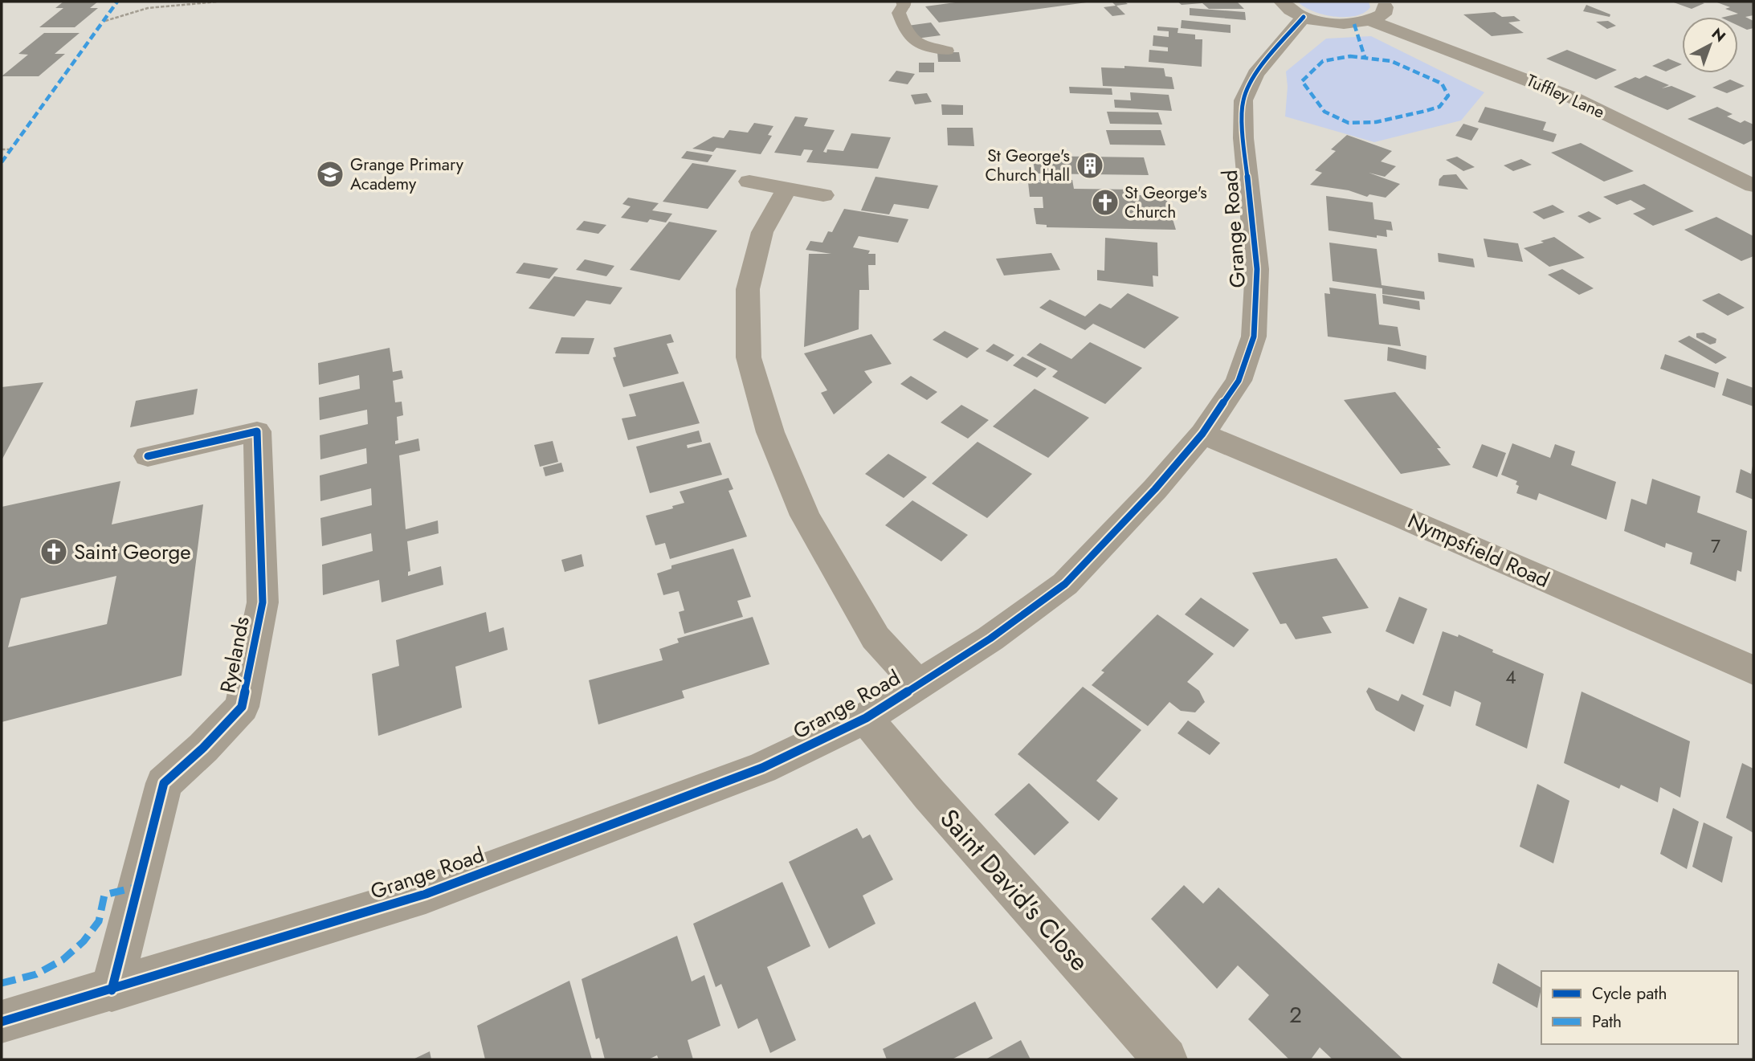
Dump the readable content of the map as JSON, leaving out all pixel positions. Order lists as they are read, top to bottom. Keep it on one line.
{"streets":{"street":["Tuffley Lane","Grange Road","Nympsfield Road","Ryelands","Saint David's Close"]},"crossings":[["Grange Road","Nympsfield Road"],["Grange Road","Ryelands"],["Grange Road","Saint David's Close"]],"places":{"building":["St George's Church Hall"],"school or university":["Grange Primary Academy"],"church":["St George's Church","Saint George"]},"house_numbers":["7","4","2"],"legend":["Cycle path","Path"],"north":"top right"}
